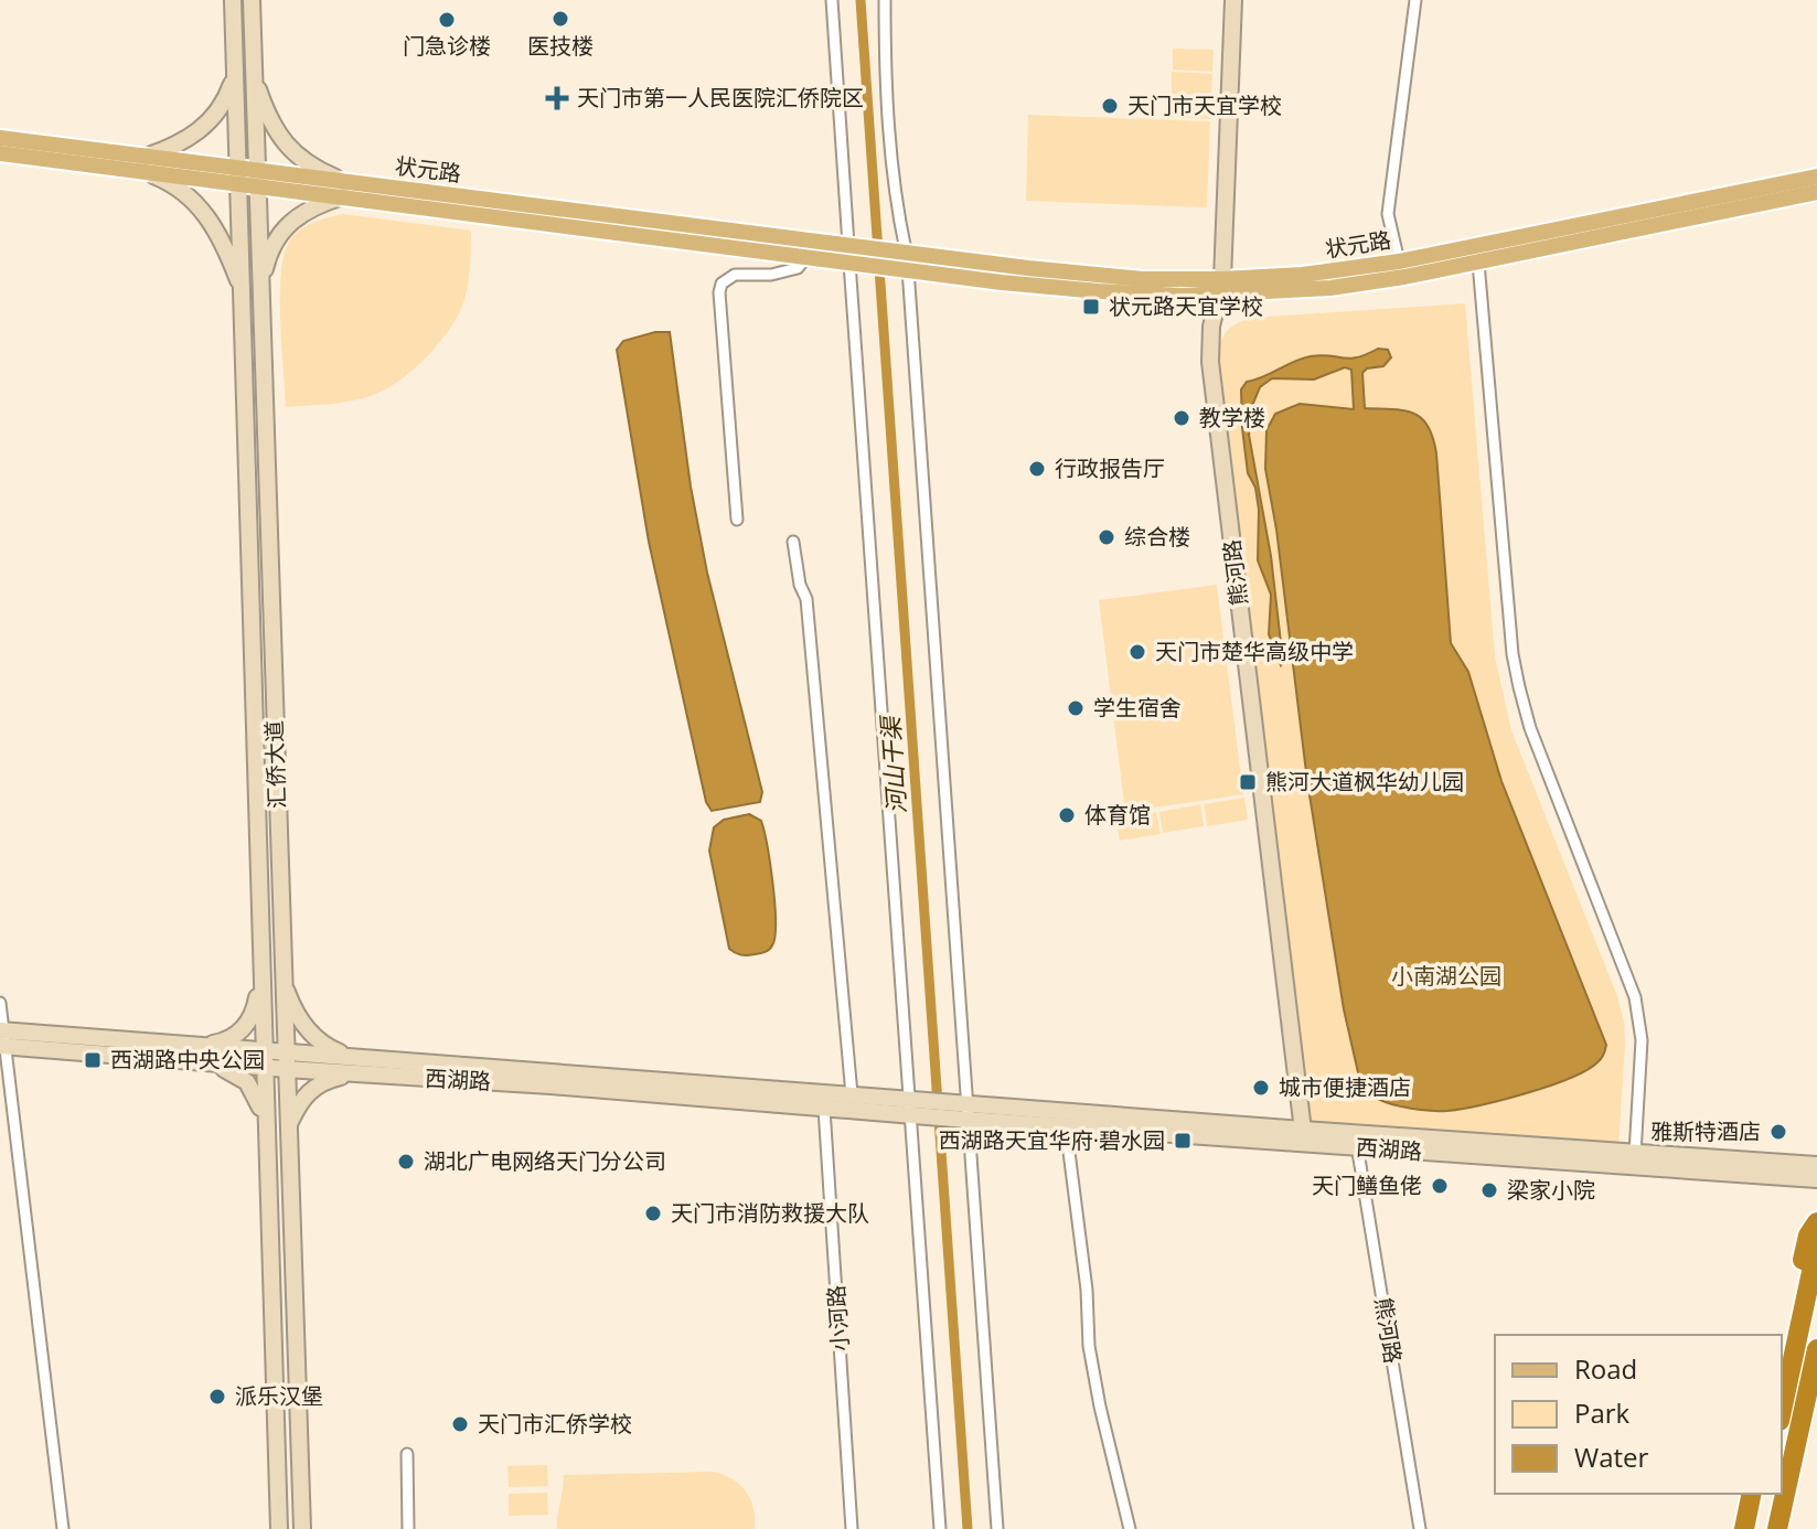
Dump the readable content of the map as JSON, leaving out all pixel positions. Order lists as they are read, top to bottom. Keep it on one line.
{"streets":{"main road":["状元路","熊河路","汇侨大道","西湖路"],"street":["小河路"]},"crossings":[["状元路","熊河路"],["状元路","汇侨大道"],["熊河路","西湖路"],["汇侨大道","西湖路"],["西湖路","小河路"]],"water":["河山干渠"],"parks":["小南湖公园"],"places":{"other":["医技楼","门急诊楼","天门市天宜学校","教学楼","行政报告厅","综合楼","天门市楚华高级中学","学生宿舍","体育馆","城市便捷酒店","雅斯特酒店","湖北广电网络天门分公司","天门鳝鱼佬","梁家小院","天门市消防救援大队","派乐汉堡","天门市汇侨学校"],"health":["天门市第一人民医院汇侨院区"],"transit":["状元路天宜学校","熊河大道枫华幼儿园","西湖路中央公园","西湖路天宜华府·碧水园"]},"legend":["Road","Park","Water"]}
